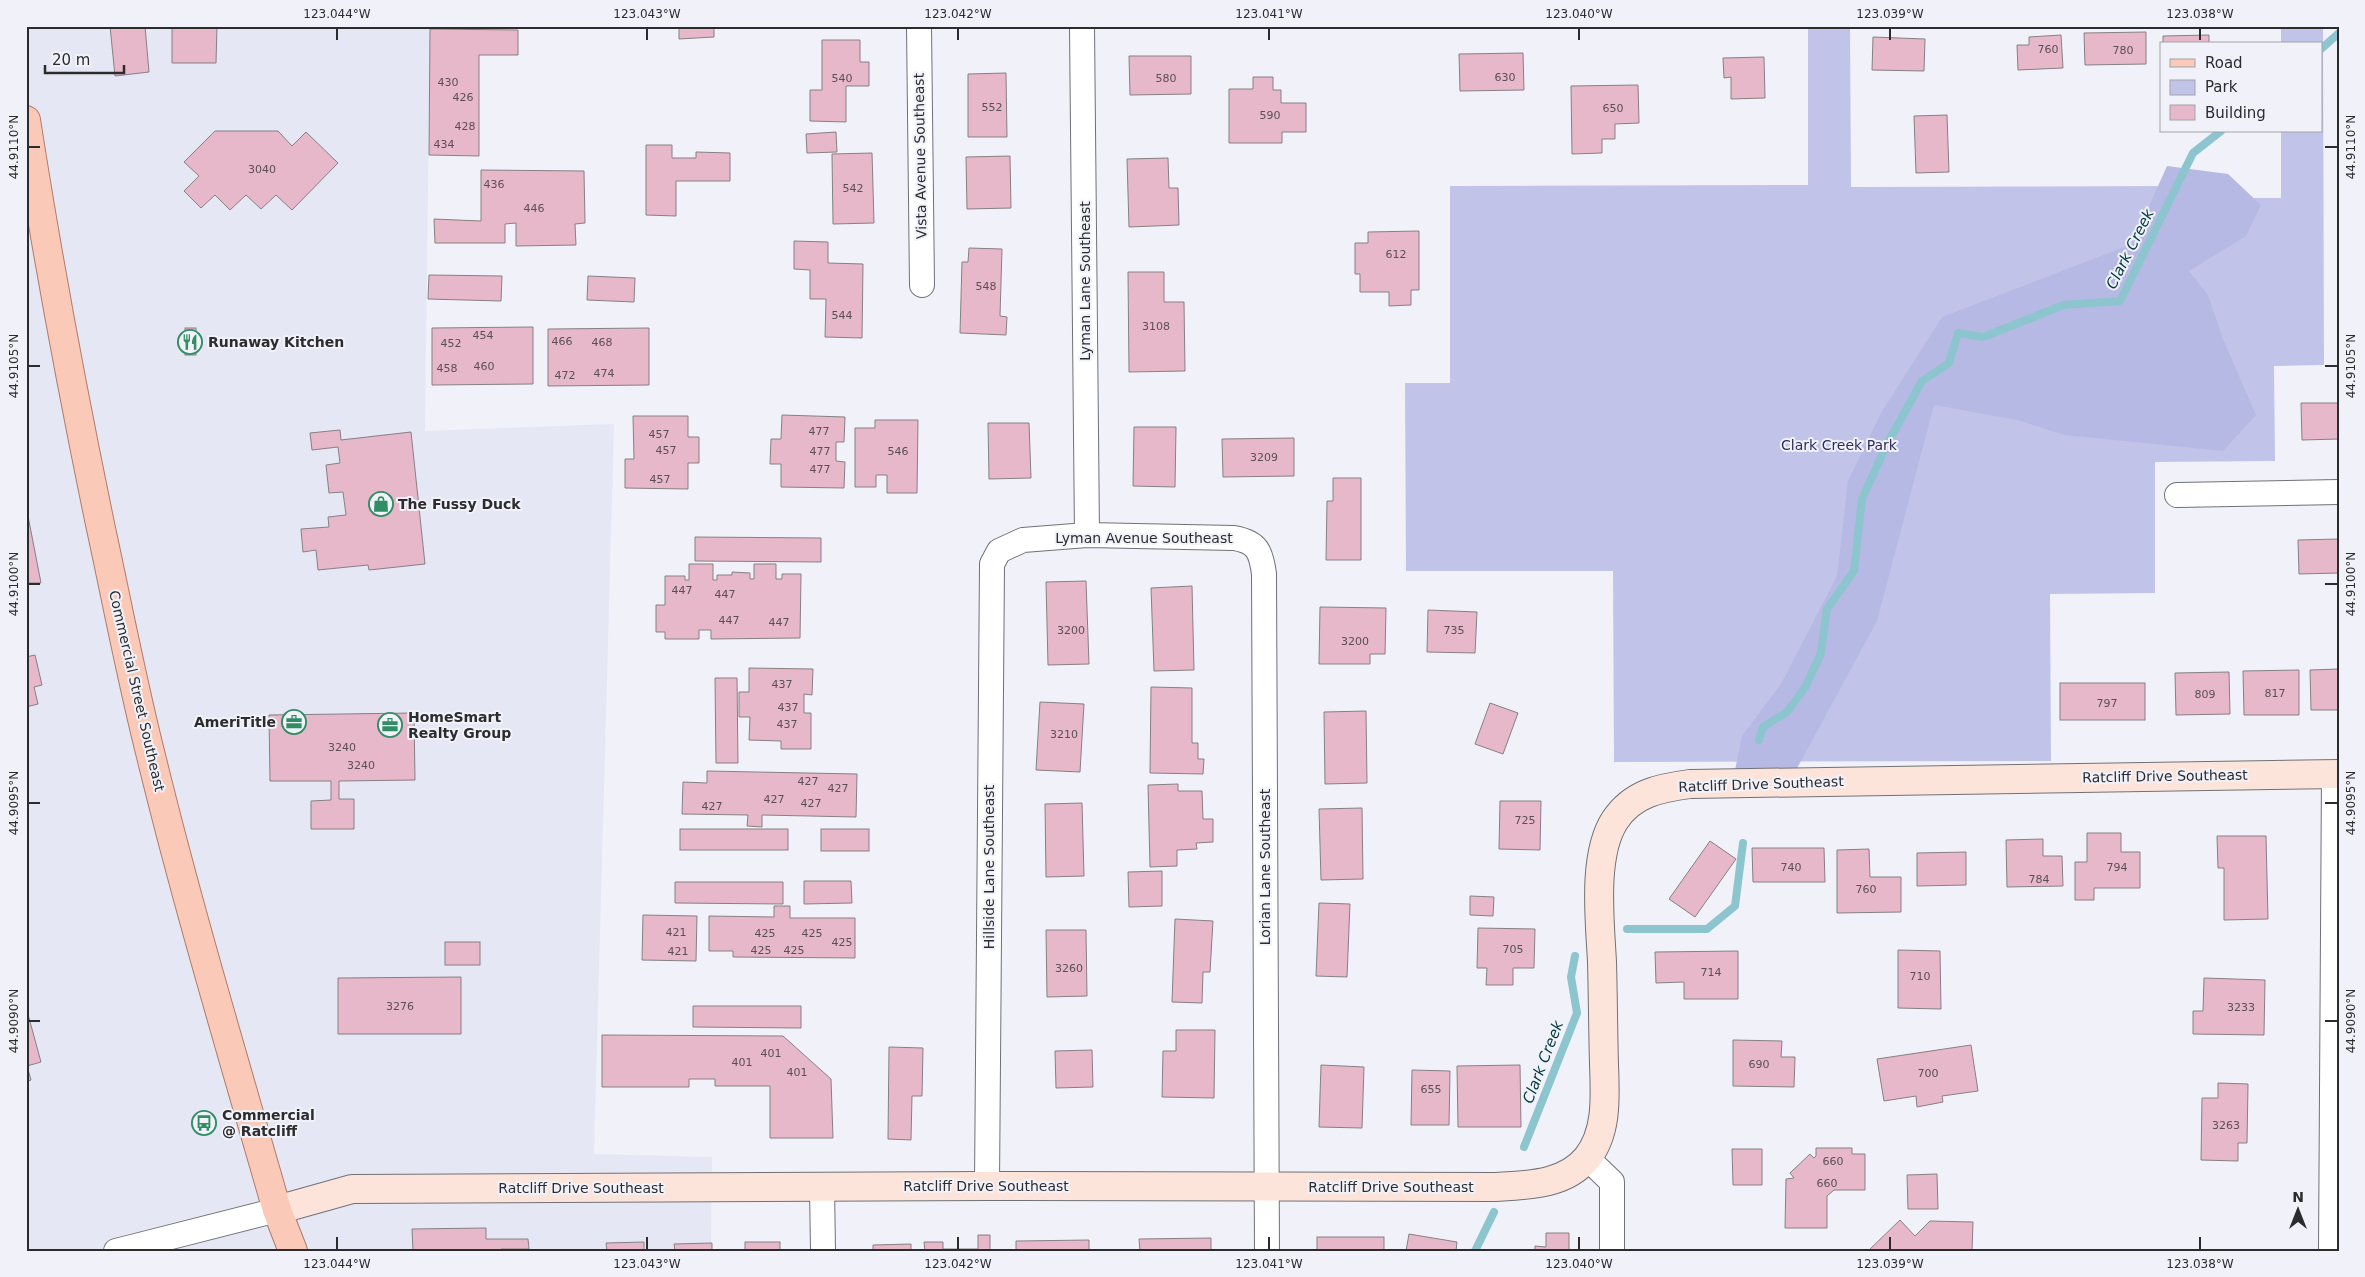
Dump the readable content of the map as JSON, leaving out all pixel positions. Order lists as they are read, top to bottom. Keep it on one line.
{"streets":{"main road":["Commercial Street Southeast"],"street":["Vista Avenue Southeast","Lyman Lane Southeast","Lyman Avenue Southeast","Ratcliff Drive Southeast","Hillside Lane Southeast","Lorian Lane Southeast"]},"crossings":[["Lyman Lane Southeast","Lyman Avenue Southeast"],["Lyman Avenue Southeast","Hillside Lane Southeast"],["Lyman Avenue Southeast","Lorian Lane Southeast"],["Commercial Street Southeast","Ratcliff Drive Southeast"],["Ratcliff Drive Southeast","Hillside Lane Southeast"],["Ratcliff Drive Southeast","Lorian Lane Southeast"]],"water":["Clark Creek"],"parks":["Clark Creek Park"],"places":{"restaurant":["Runaway Kitchen"],"shop":["The Fussy Duck"],"office":["AmeriTitle","HomeSmart Realty Group"],"bus stop":["Commercial @ Ratcliff"]},"house_numbers":["760","780","630","540","580","430","426","552","650","590","428","434","3040","436","542","446","612","548","544","3108","454","466","468","452","460","458","474","472","477","457","457","477","546","3209","477","457","447","447","447","447","3200","735","3200","437","817","809","797","437","437","3210","3240","3240","427","427","427","427","427","725","740","794","784","760","421","425","425","425","705","425","425","421","3260","714","710","3276","3233","401","401","690","401","700","655","3263","660","660"],"legend":["Road","Park","Building"],"scale_bar":"20 m","north":"top","coordinates":["123.044°W","123.043°W","123.042°W","123.041°W","123.040°W","123.039°W","123.038°W","44.9110°N","44.9105°N","44.9100°N","44.9095°N","44.9090°N"]}
